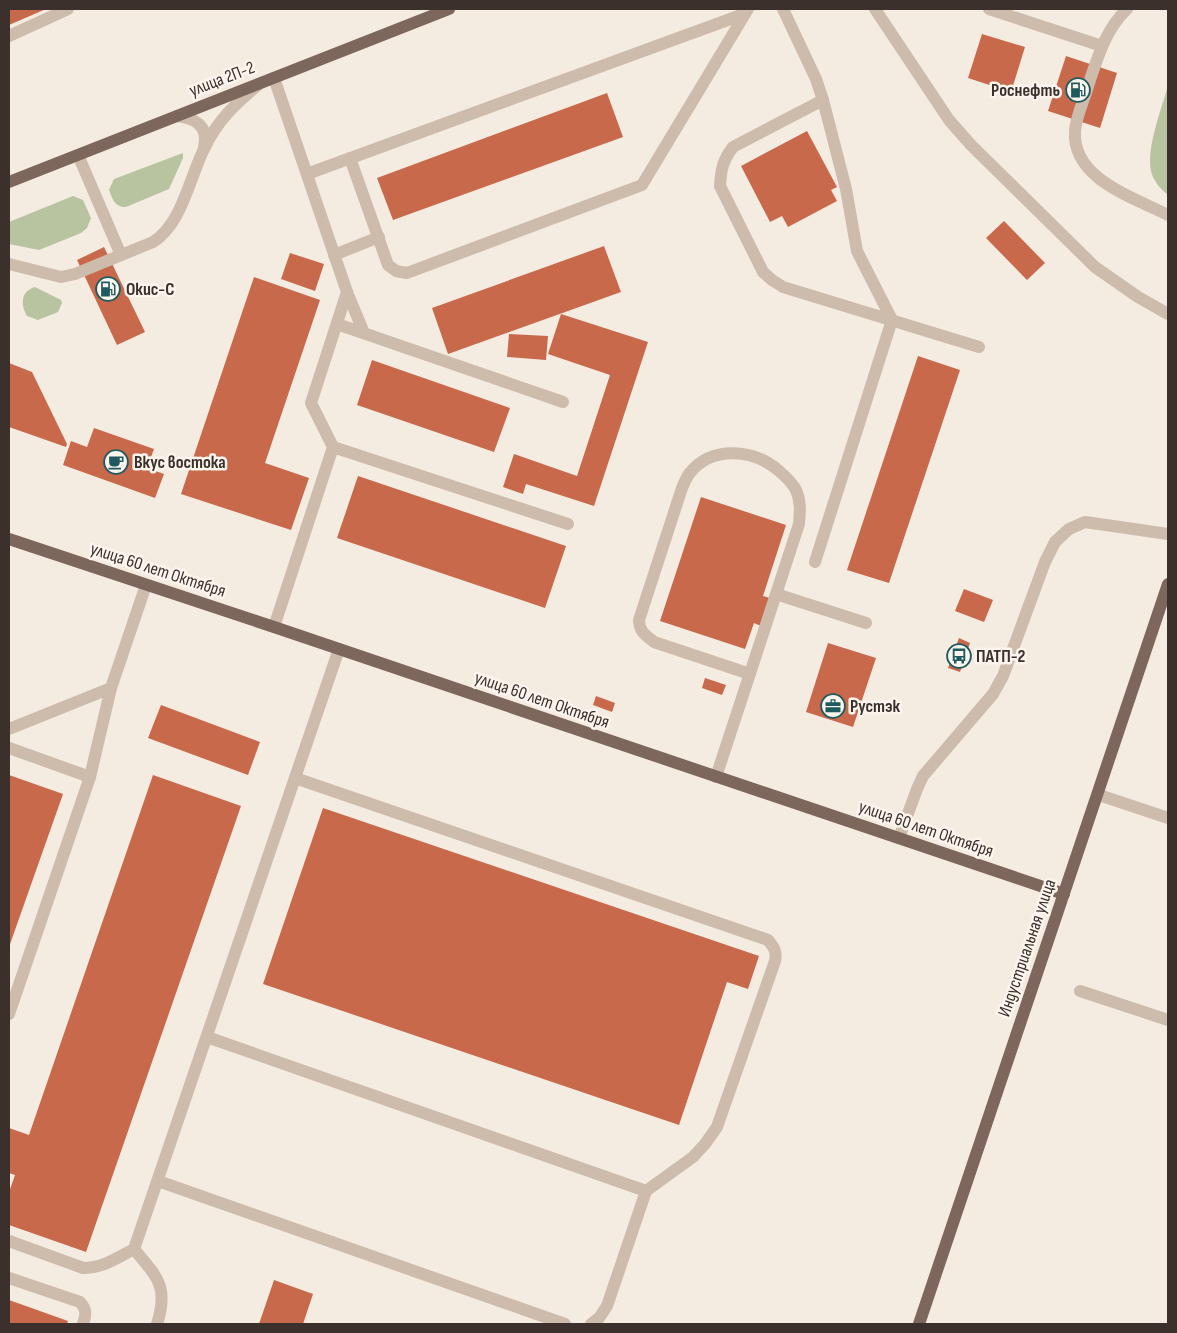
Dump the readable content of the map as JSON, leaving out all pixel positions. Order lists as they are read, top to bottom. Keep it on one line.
{"streets":{"main road":["улица 2П-2","улица 60 лет Октября","Индустриальная улица"]},"crossings":[["улица 60 лет Октября","Индустриальная улица"]],"places":{"fuel station":["Роснефть","Окис-С"],"cafe":["Вкус востока"],"bus stop":["ПАТП-2"],"office":["Рустэк"]}}
